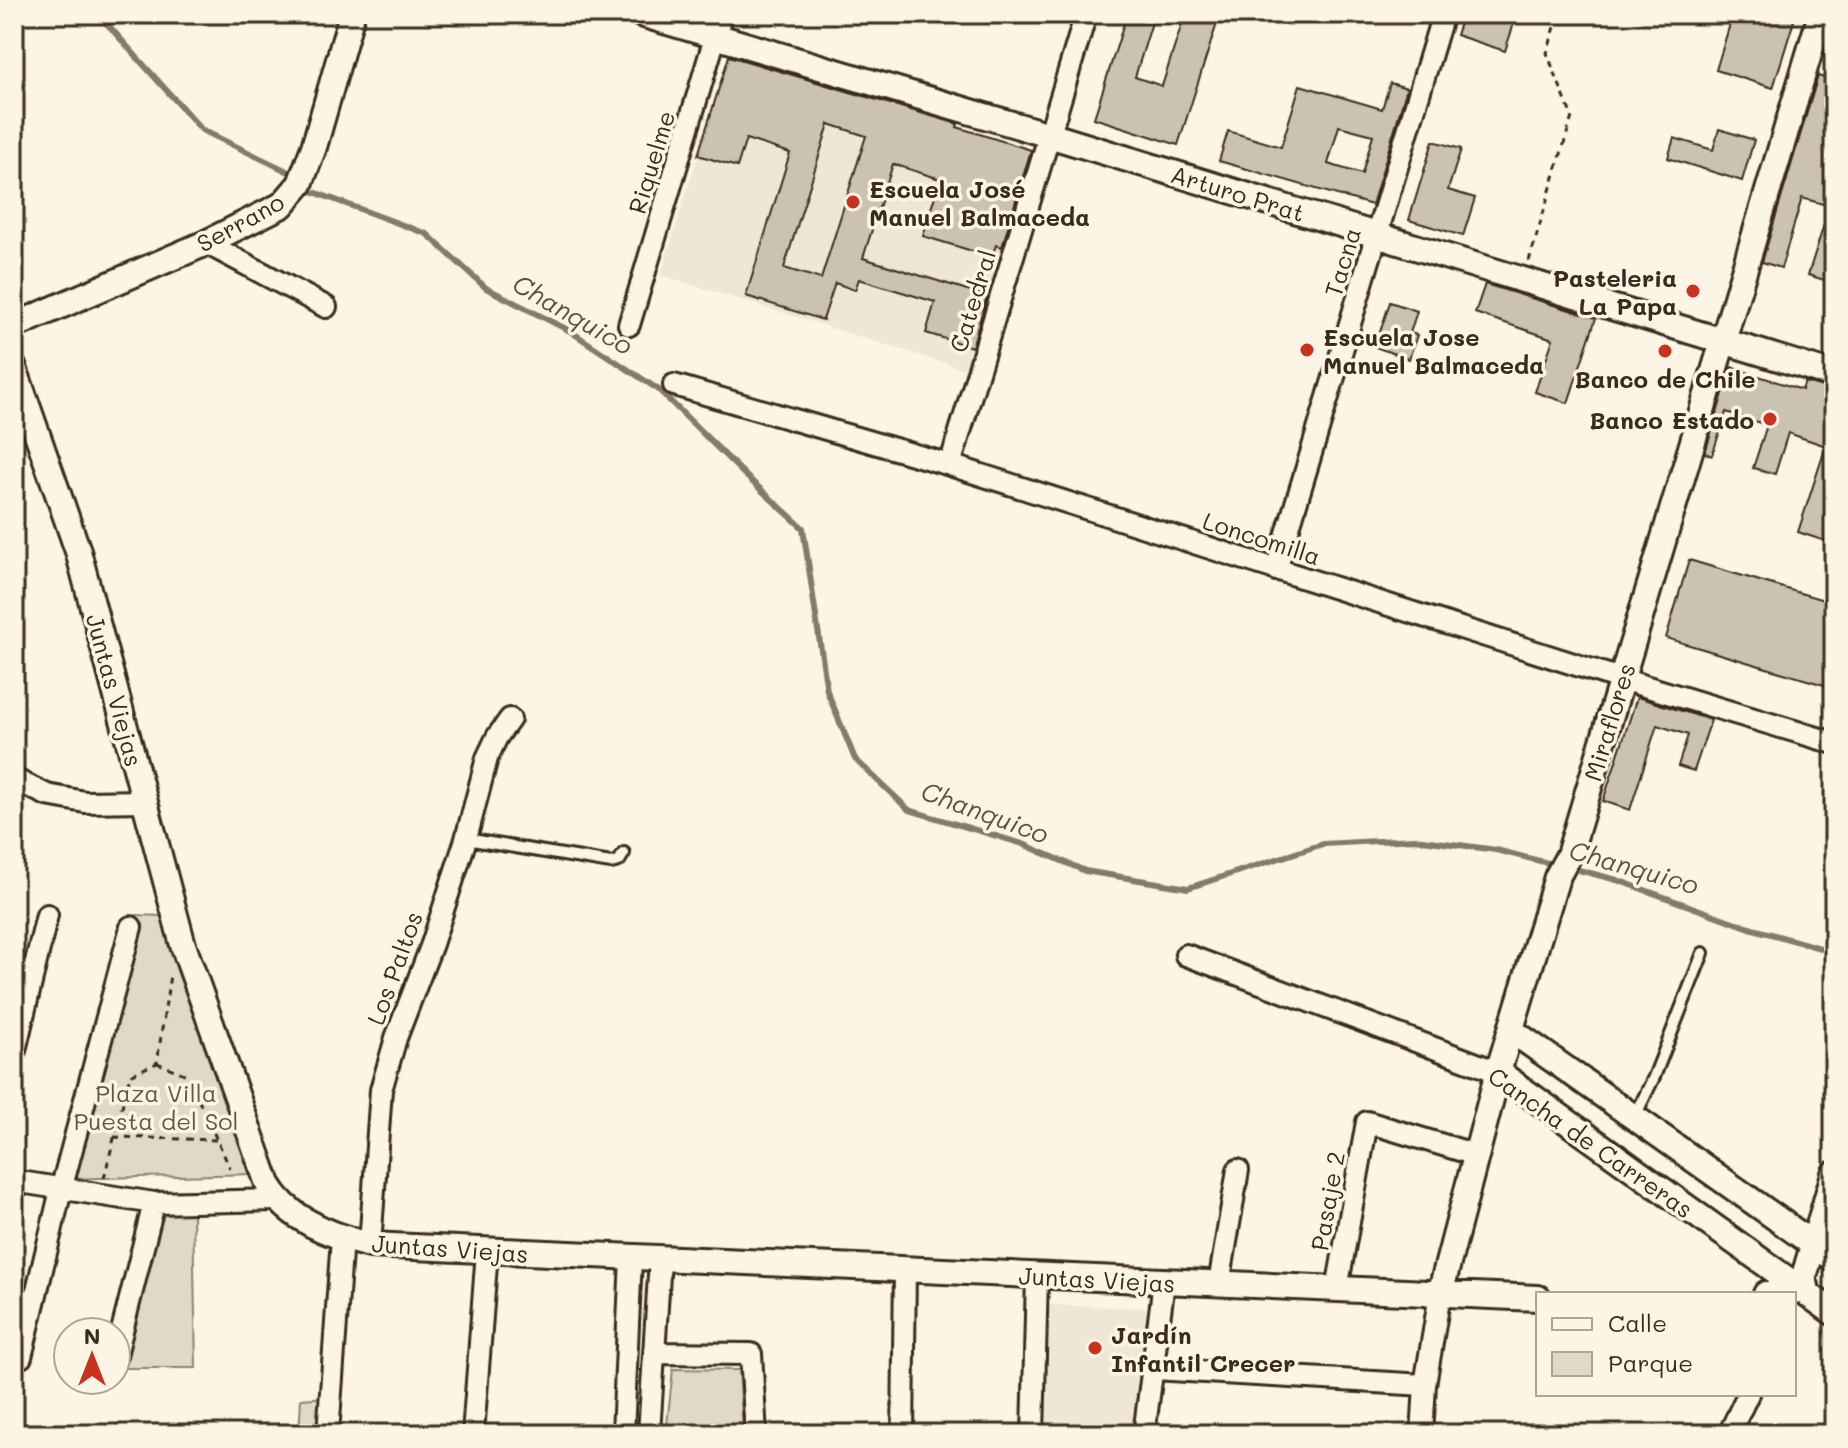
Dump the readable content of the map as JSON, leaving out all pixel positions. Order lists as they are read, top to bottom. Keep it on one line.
{"streets":{"street":["Riquelme","Arturo Prat","Serrano","Tacna","Catedral","Loncomilla","Juntas Viejas","Miraflores","Los Paltos","Cancha de Carreras","Pasaje 2"]},"crossings":[["Riquelme","Arturo Prat"],["Arturo Prat","Tacna"],["Arturo Prat","Catedral"],["Arturo Prat","Miraflores"],["Tacna","Loncomilla"],["Catedral","Loncomilla"],["Loncomilla","Miraflores"],["Juntas Viejas","Miraflores"],["Juntas Viejas","Los Paltos"],["Juntas Viejas","Pasaje 2"],["Miraflores","Cancha de Carreras"],["Miraflores","Pasaje 2"]],"water":["Chanquico"],"parks":["Plaza Villa Puesta del Sol"],"places":["Escuela José Manuel Balmaceda","Pasteleria La Papa","Escuela Jose Manuel Balmaceda","Banco de Chile","Banco Estado","Jardín Infantil Crecer"],"legend":["Calle","Parque"],"north":"top"}
